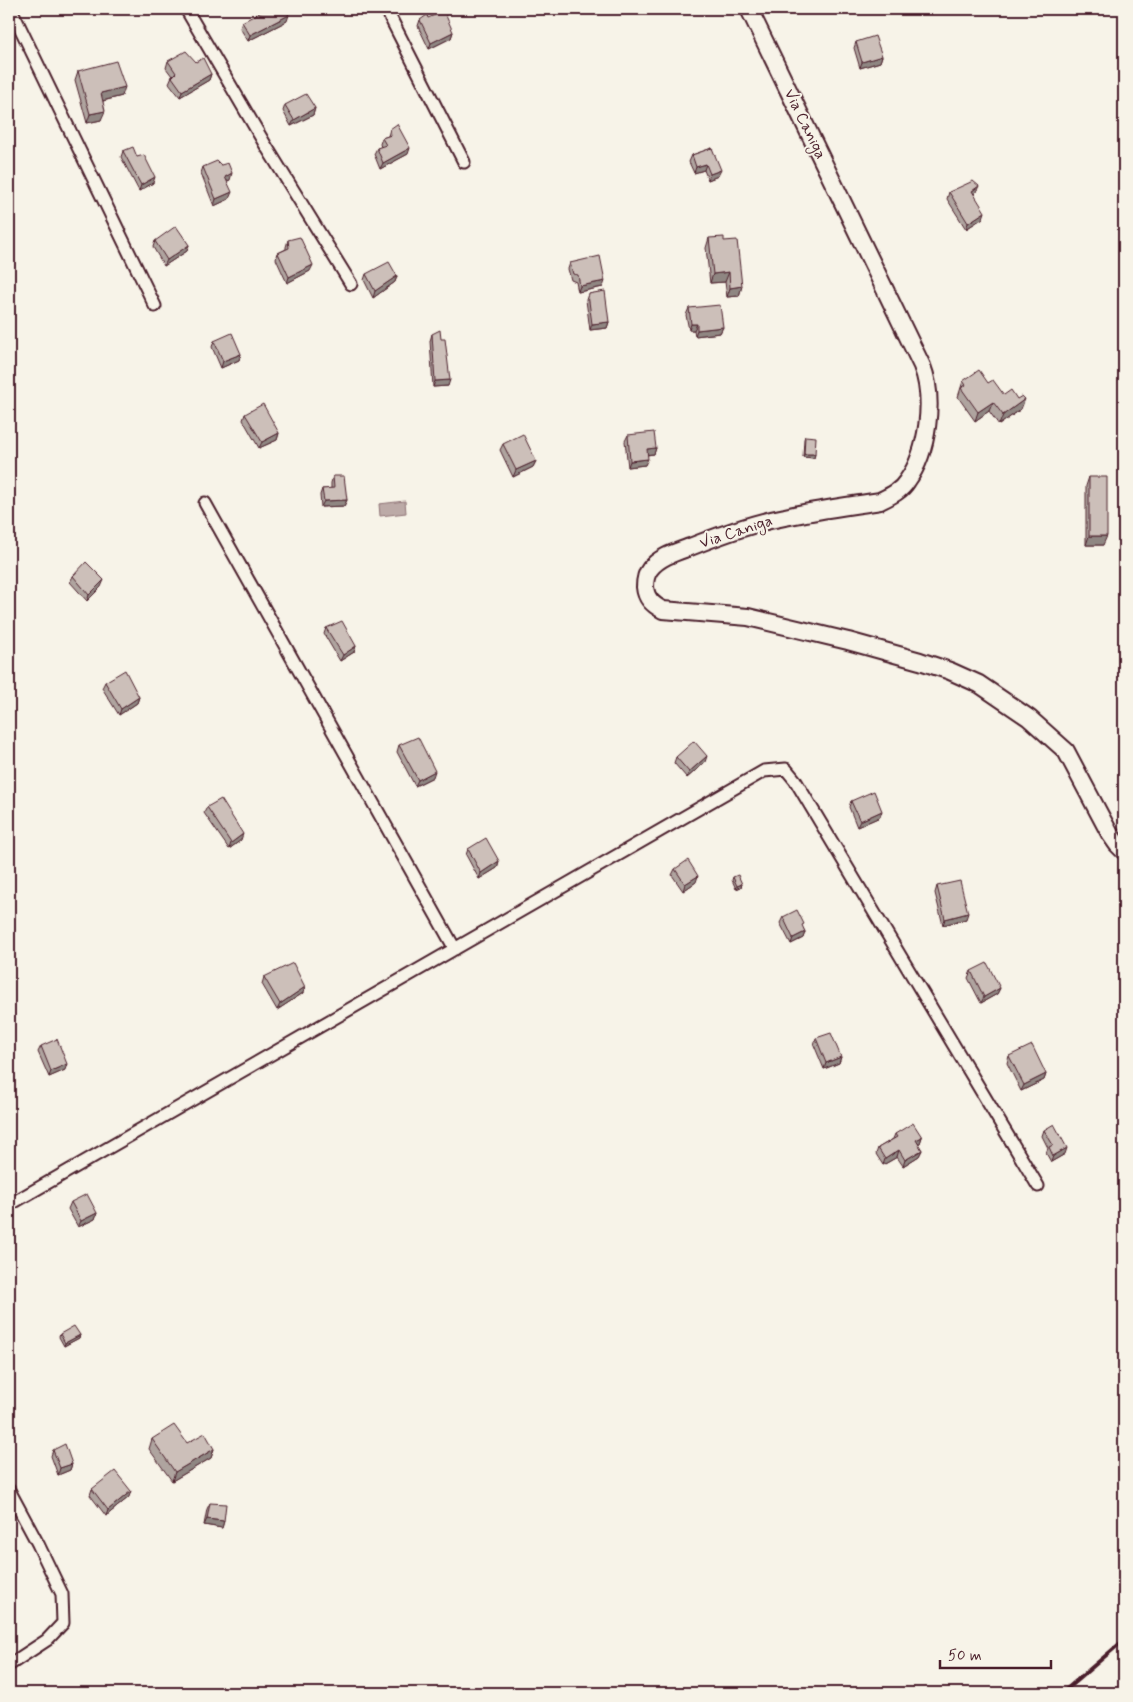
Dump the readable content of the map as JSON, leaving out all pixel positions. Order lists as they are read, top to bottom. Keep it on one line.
{"streets":{"street":["Via Caniga"]},"scale_bar":"50 m"}
